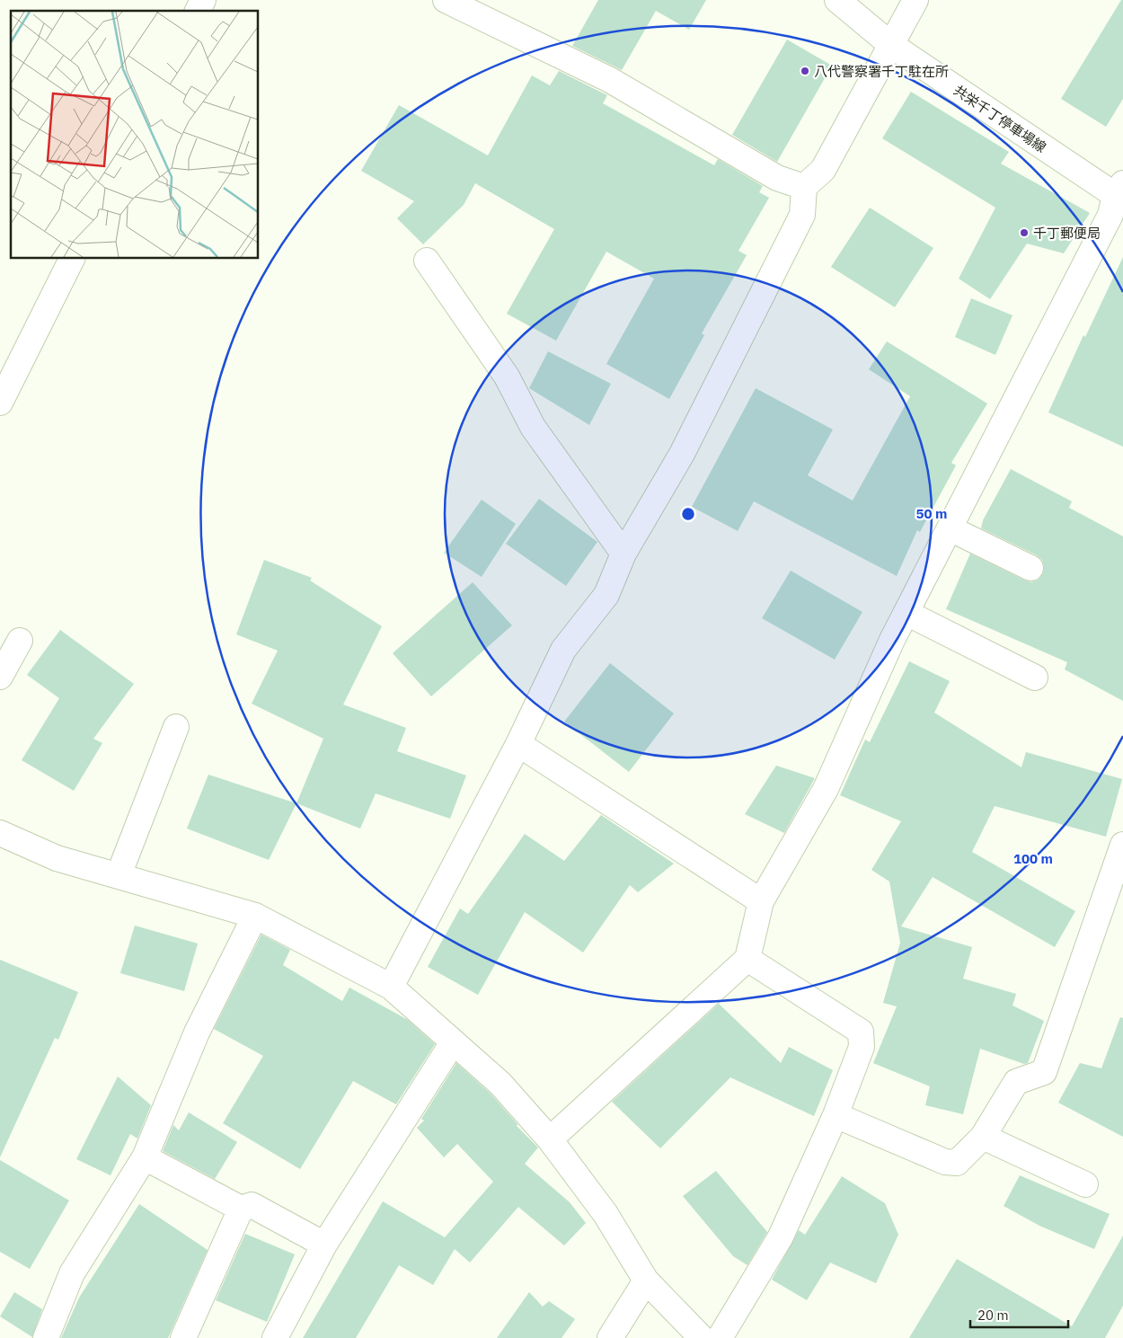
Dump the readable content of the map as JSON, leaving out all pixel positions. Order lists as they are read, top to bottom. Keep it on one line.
{"streets":{"street":["共栄千丁停車場線"]},"places":["八代警察署千丁駐在所","千丁郵便局"],"scale_bar":"20 m","rings":["50 m","100 m"]}
